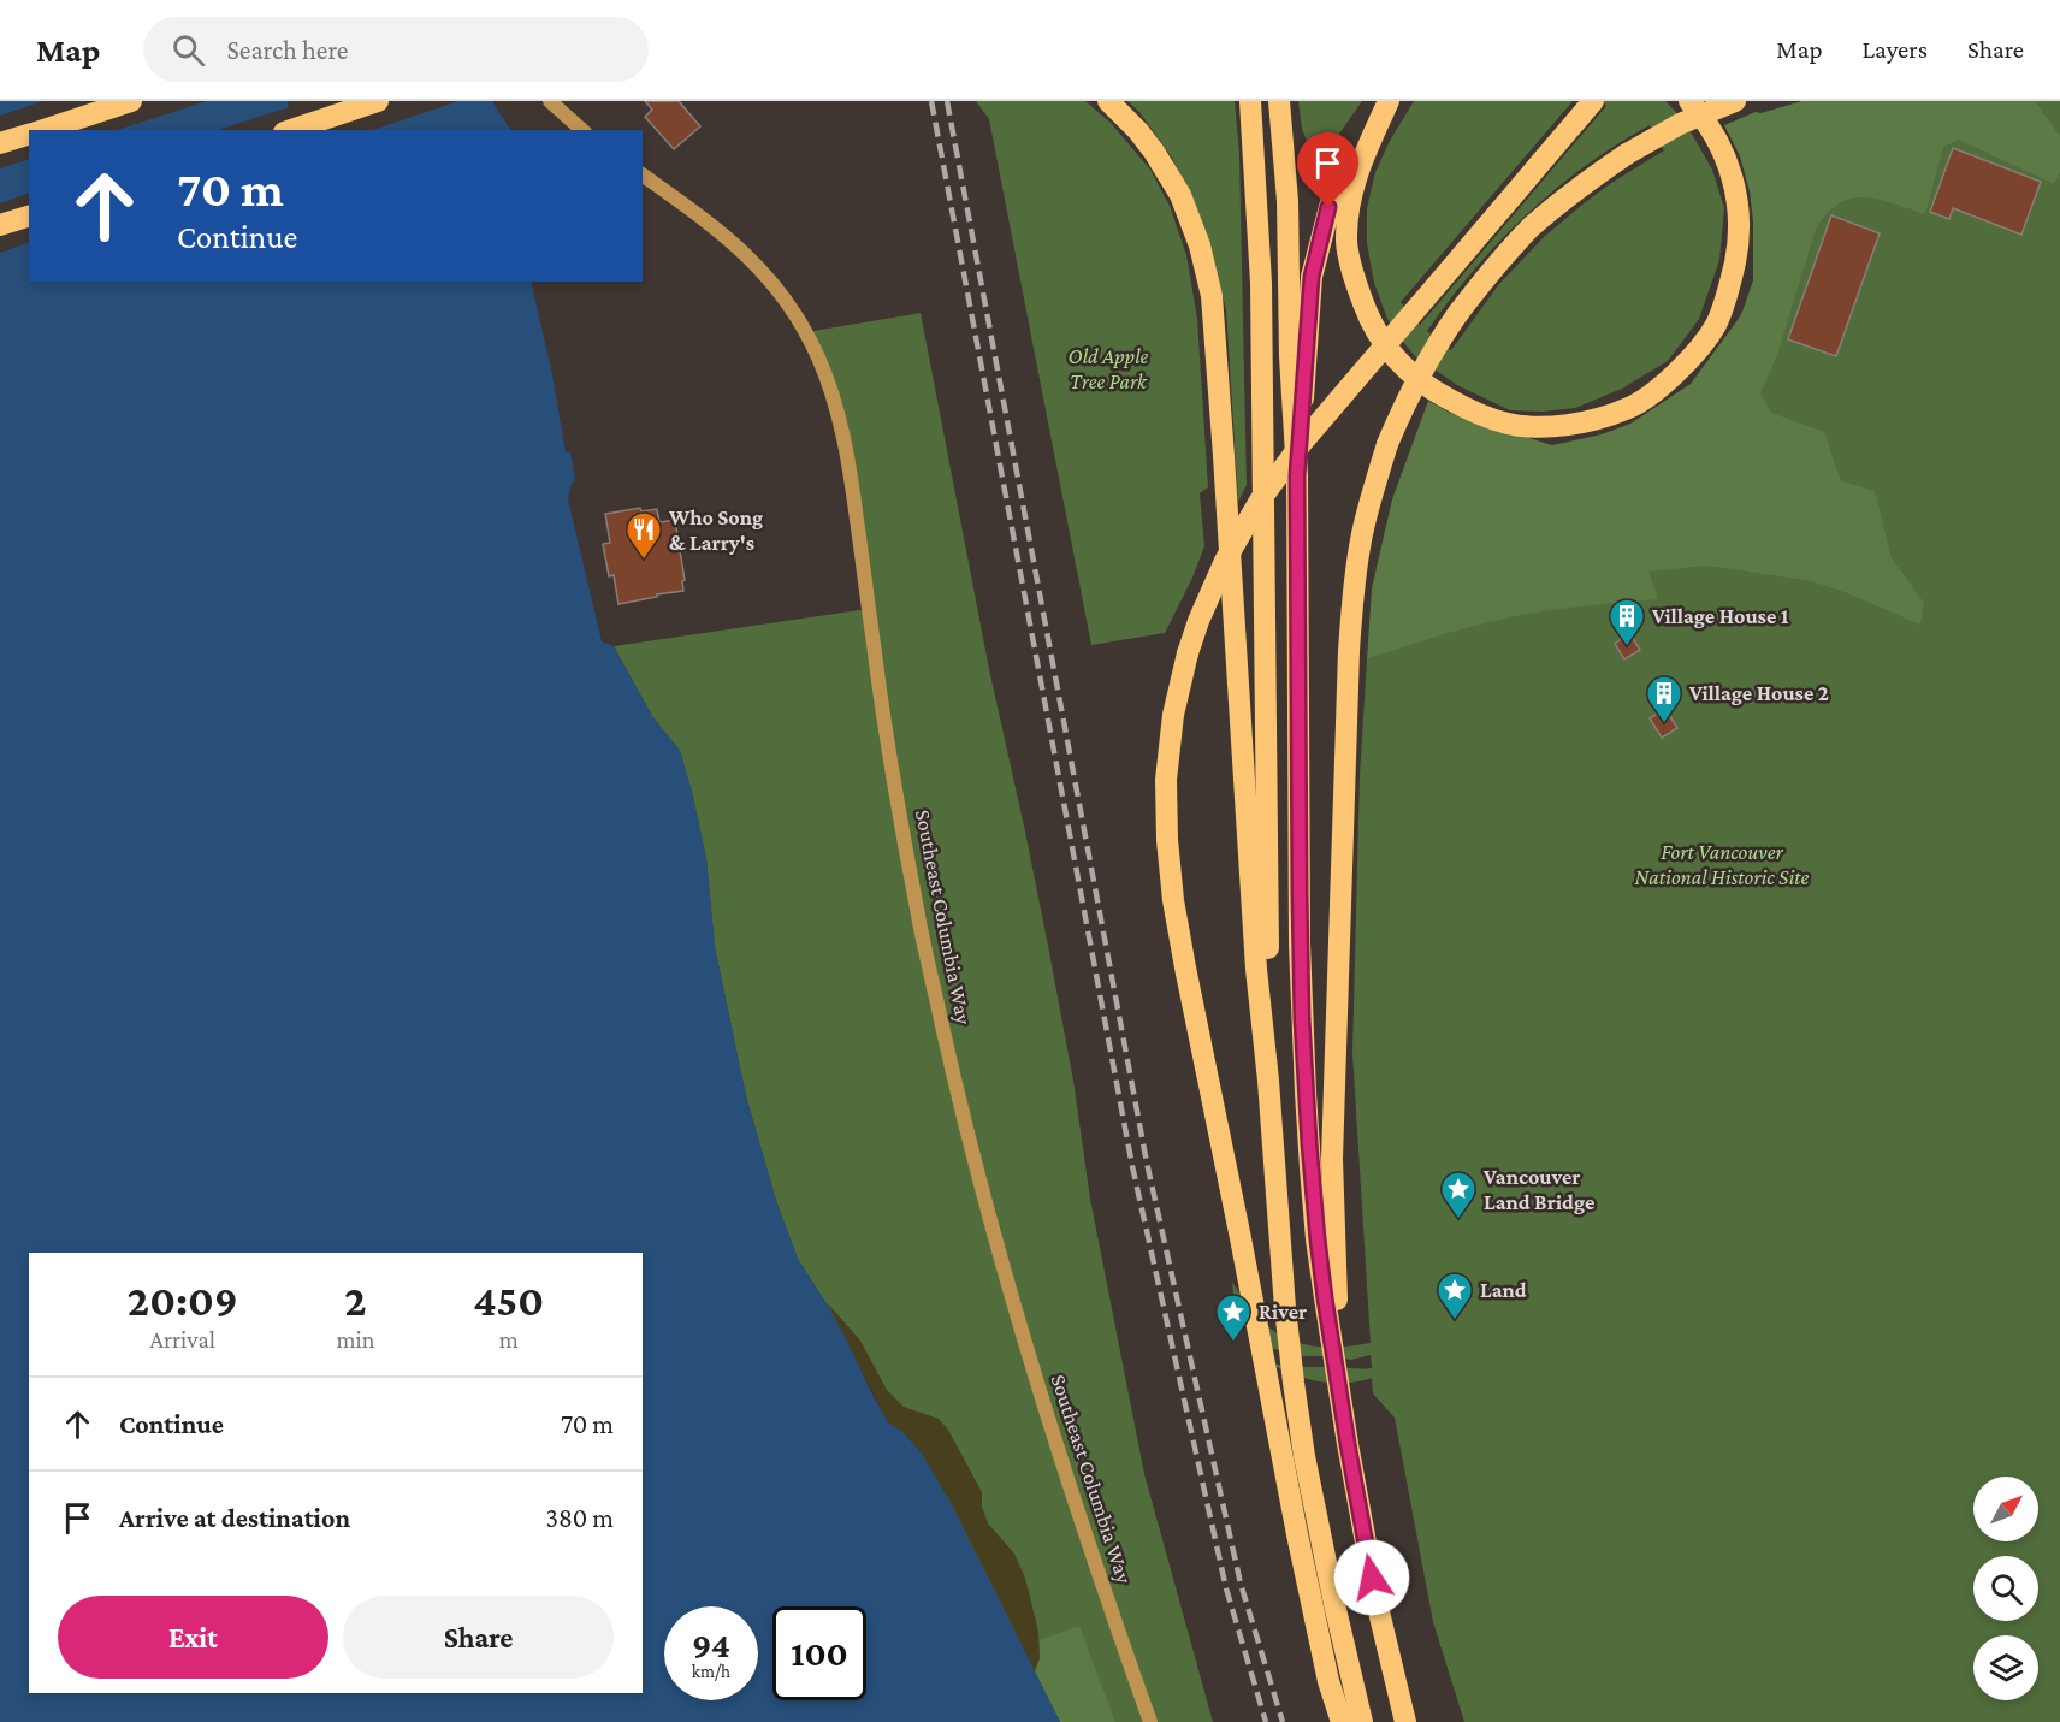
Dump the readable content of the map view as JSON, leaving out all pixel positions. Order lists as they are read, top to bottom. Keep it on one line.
{"streets":{"street":["Southeast Columbia Way"]},"parks":["Old Apple Tree Park","Fort Vancouver National Historic Site"],"places":{"restaurant":["Who Song & Larry's"],"building":["Village House 1","Village House 2"],"place":["Vancouver Land Bridge","Land","River"]},"north":"top right","page":{"header":"Map","search":"Search here","nav":["Map","Layers","Share"],"turn":["70 m","Continue"],"eta":["20:09","Arrival","2","min","450","m"],"list":[{"name":"Continue","value":"70 m"},{"name":"Arrive at destination","value":"380 m"}],"buttons":["Exit","Share"],"speed":"94 km/h","limit":"100"}}
